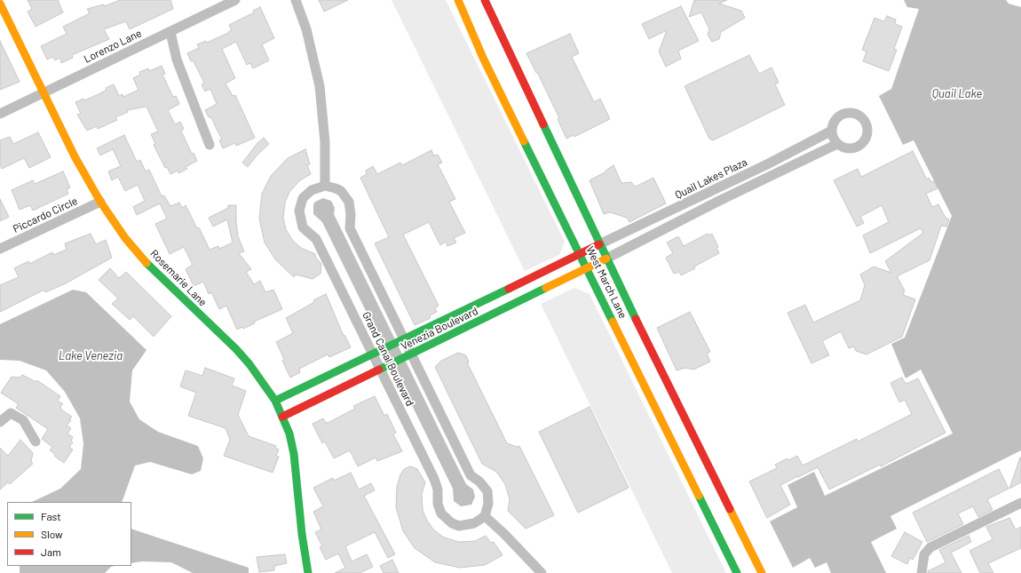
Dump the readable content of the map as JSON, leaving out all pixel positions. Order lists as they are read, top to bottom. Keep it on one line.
{"streets":{"street":["Lorenzo Lane","Quail Lakes Plaza","Piccardo Circle","Rosemarie Lane","West March Lane","Venezia Boulevard","Grand Canal Boulevard"]},"crossings":[["Lorenzo Lane","Rosemarie Lane"],["Quail Lakes Plaza","West March Lane"],["Quail Lakes Plaza","Venezia Boulevard"],["Piccardo Circle","Rosemarie Lane"],["Rosemarie Lane","Venezia Boulevard"],["West March Lane","Venezia Boulevard"],["Venezia Boulevard","Grand Canal Boulevard"]],"water":["Quail Lake","Lake Venezia"],"legend":["Fast","Slow","Jam"]}
